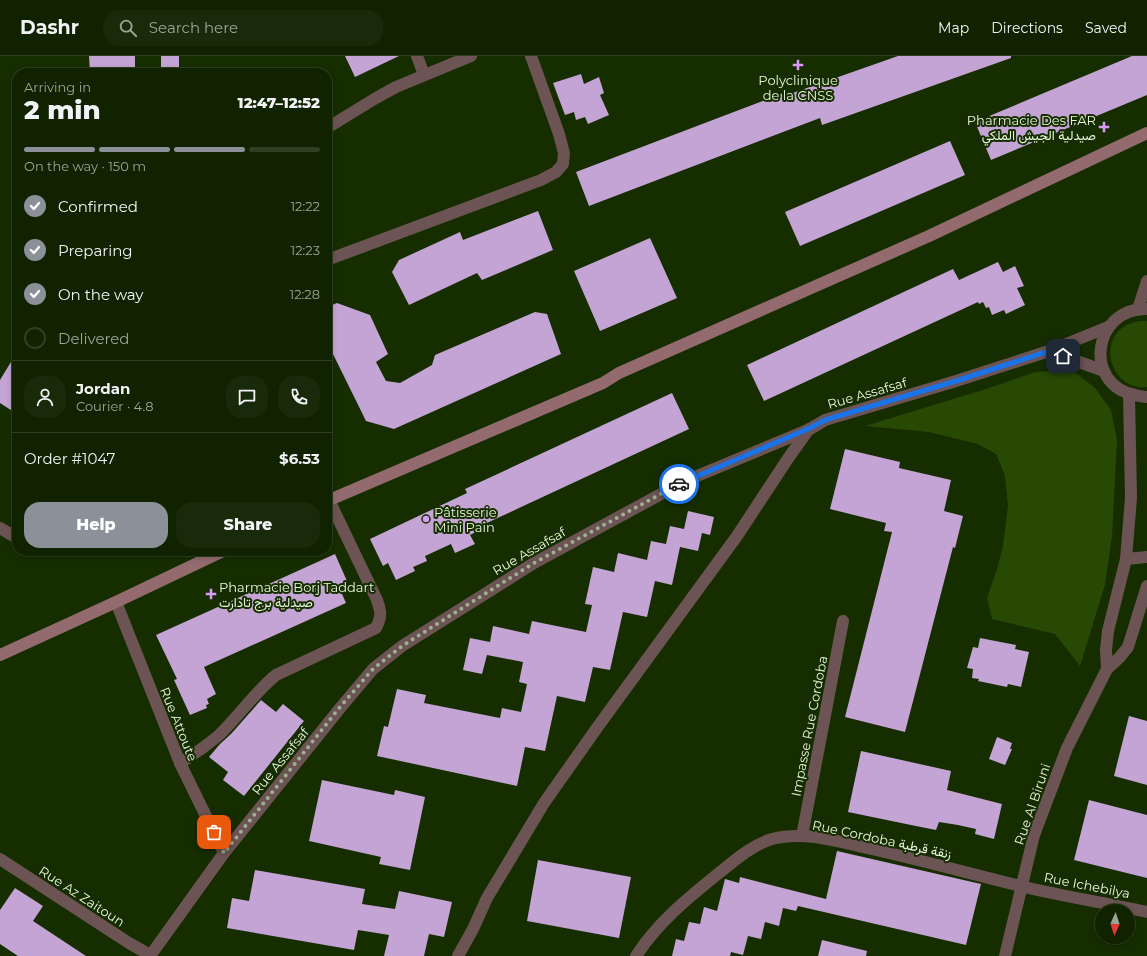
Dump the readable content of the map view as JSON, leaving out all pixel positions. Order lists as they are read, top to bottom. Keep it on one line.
{"streets":{"street":["Rue Assafsaf","Rue Attoute","Impasse Rue Cordoba","Rue Al Biruni","Rue Cordoba زنقة قرطبة","Rue Ichebilya","Rue Az Zaitoun"]},"crossings":[["Rue Assafsaf","Rue Attoute"],["Rue Assafsaf","Rue Az Zaitoun"],["Impasse Rue Cordoba","Rue Cordoba زنقة قرطبة"],["Rue Al Biruni","Rue Cordoba زنقة قرطبة"],["Rue Al Biruni","Rue Ichebilya"],["Rue Cordoba زنقة قرطبة","Rue Ichebilya"]],"places":{"health":["Polyclinique de la CNSS","Pharmacie Des FAR صيدلية الجيش الملكي","Pharmacie Borj Taddart صيدلية برج تادارت"],"other":["Pâtisserie Mini Pain"]},"north":"bottom","page":{"header":"Dashr","search":"Search here","nav":["Map","Directions","Saved"],"heading":["2 min","Arriving in","12:47–12:52"],"panel":["Jordan","Courier · 4.8","Order #1047","$6.53"],"bar":"On the way · 150 m","list":[["Confirmed","12:22"],["Preparing","12:23"],["On the way","12:28"],"Delivered"],"buttons":["Help","Share"]}}
